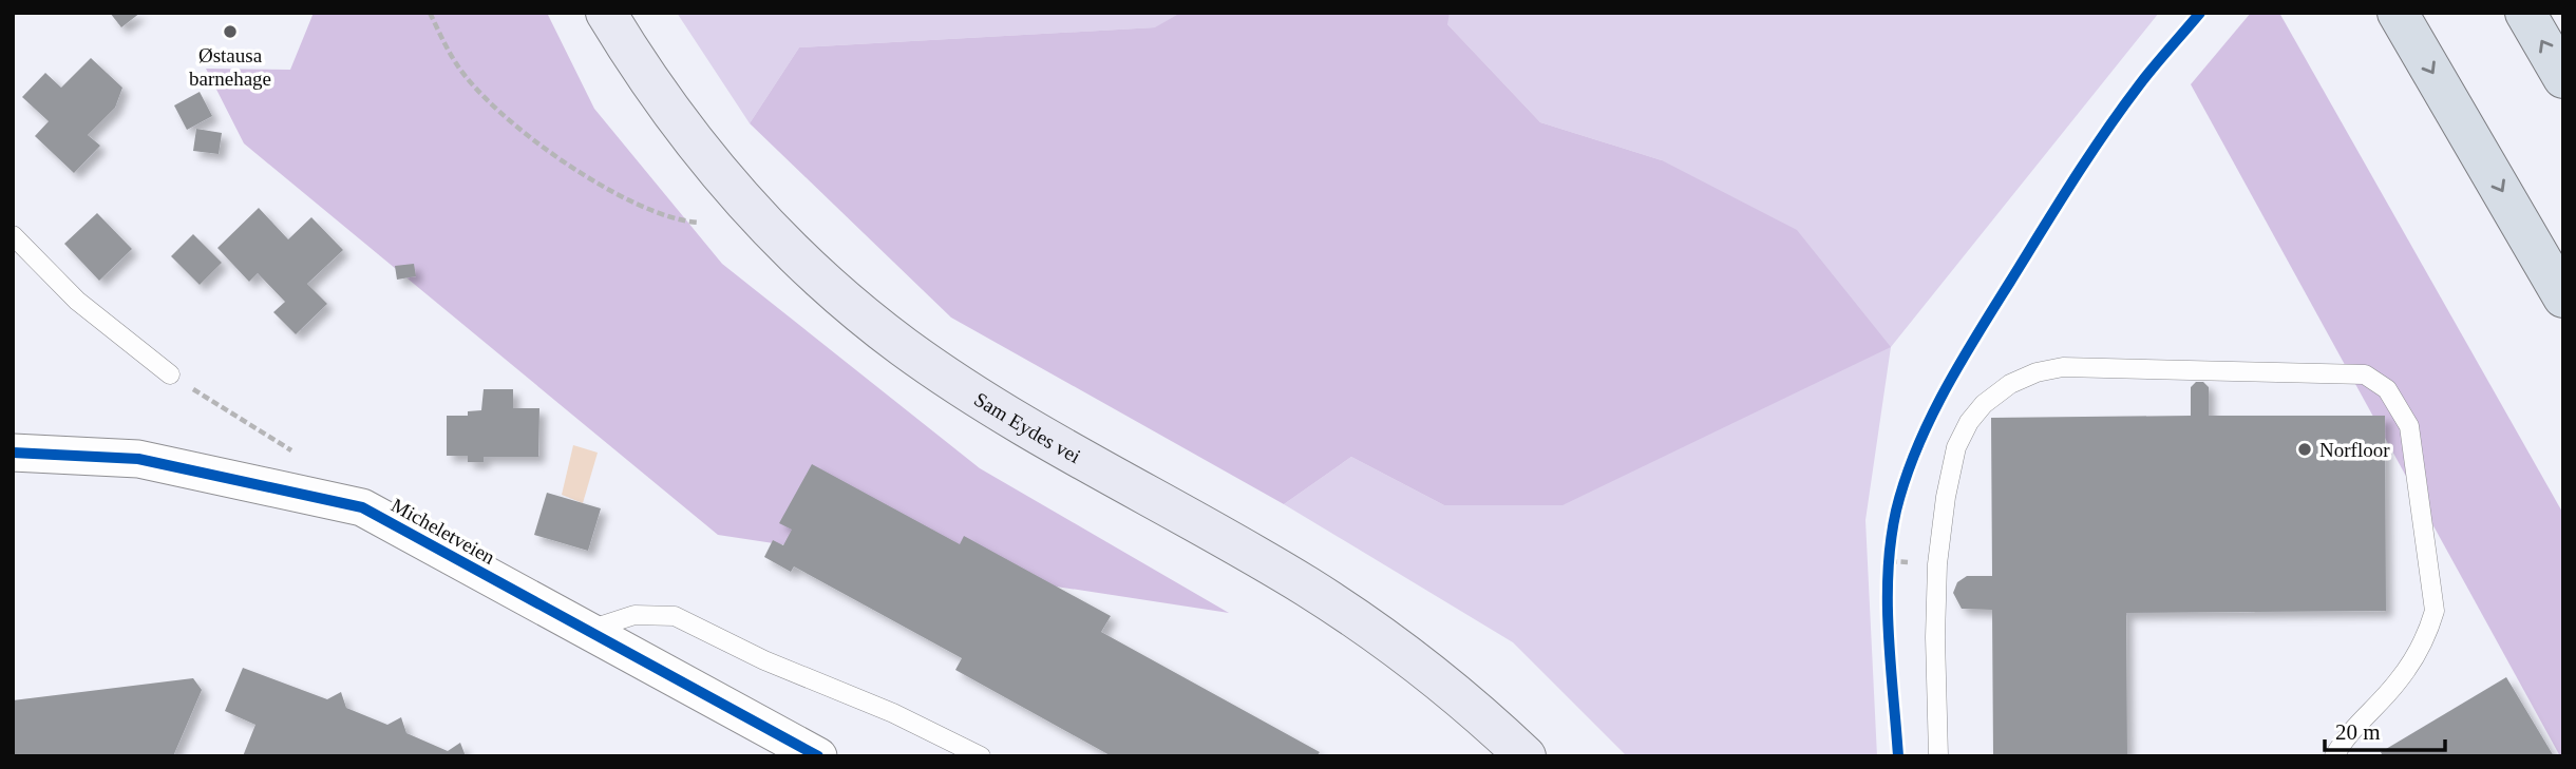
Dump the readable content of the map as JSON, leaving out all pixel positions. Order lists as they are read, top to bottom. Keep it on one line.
{"streets":{"main road":["Sam Eydes vei"],"street":["Micheletveien"]},"places":["Østausa barnehage","Norfloor"],"scale_bar":"20 m"}
